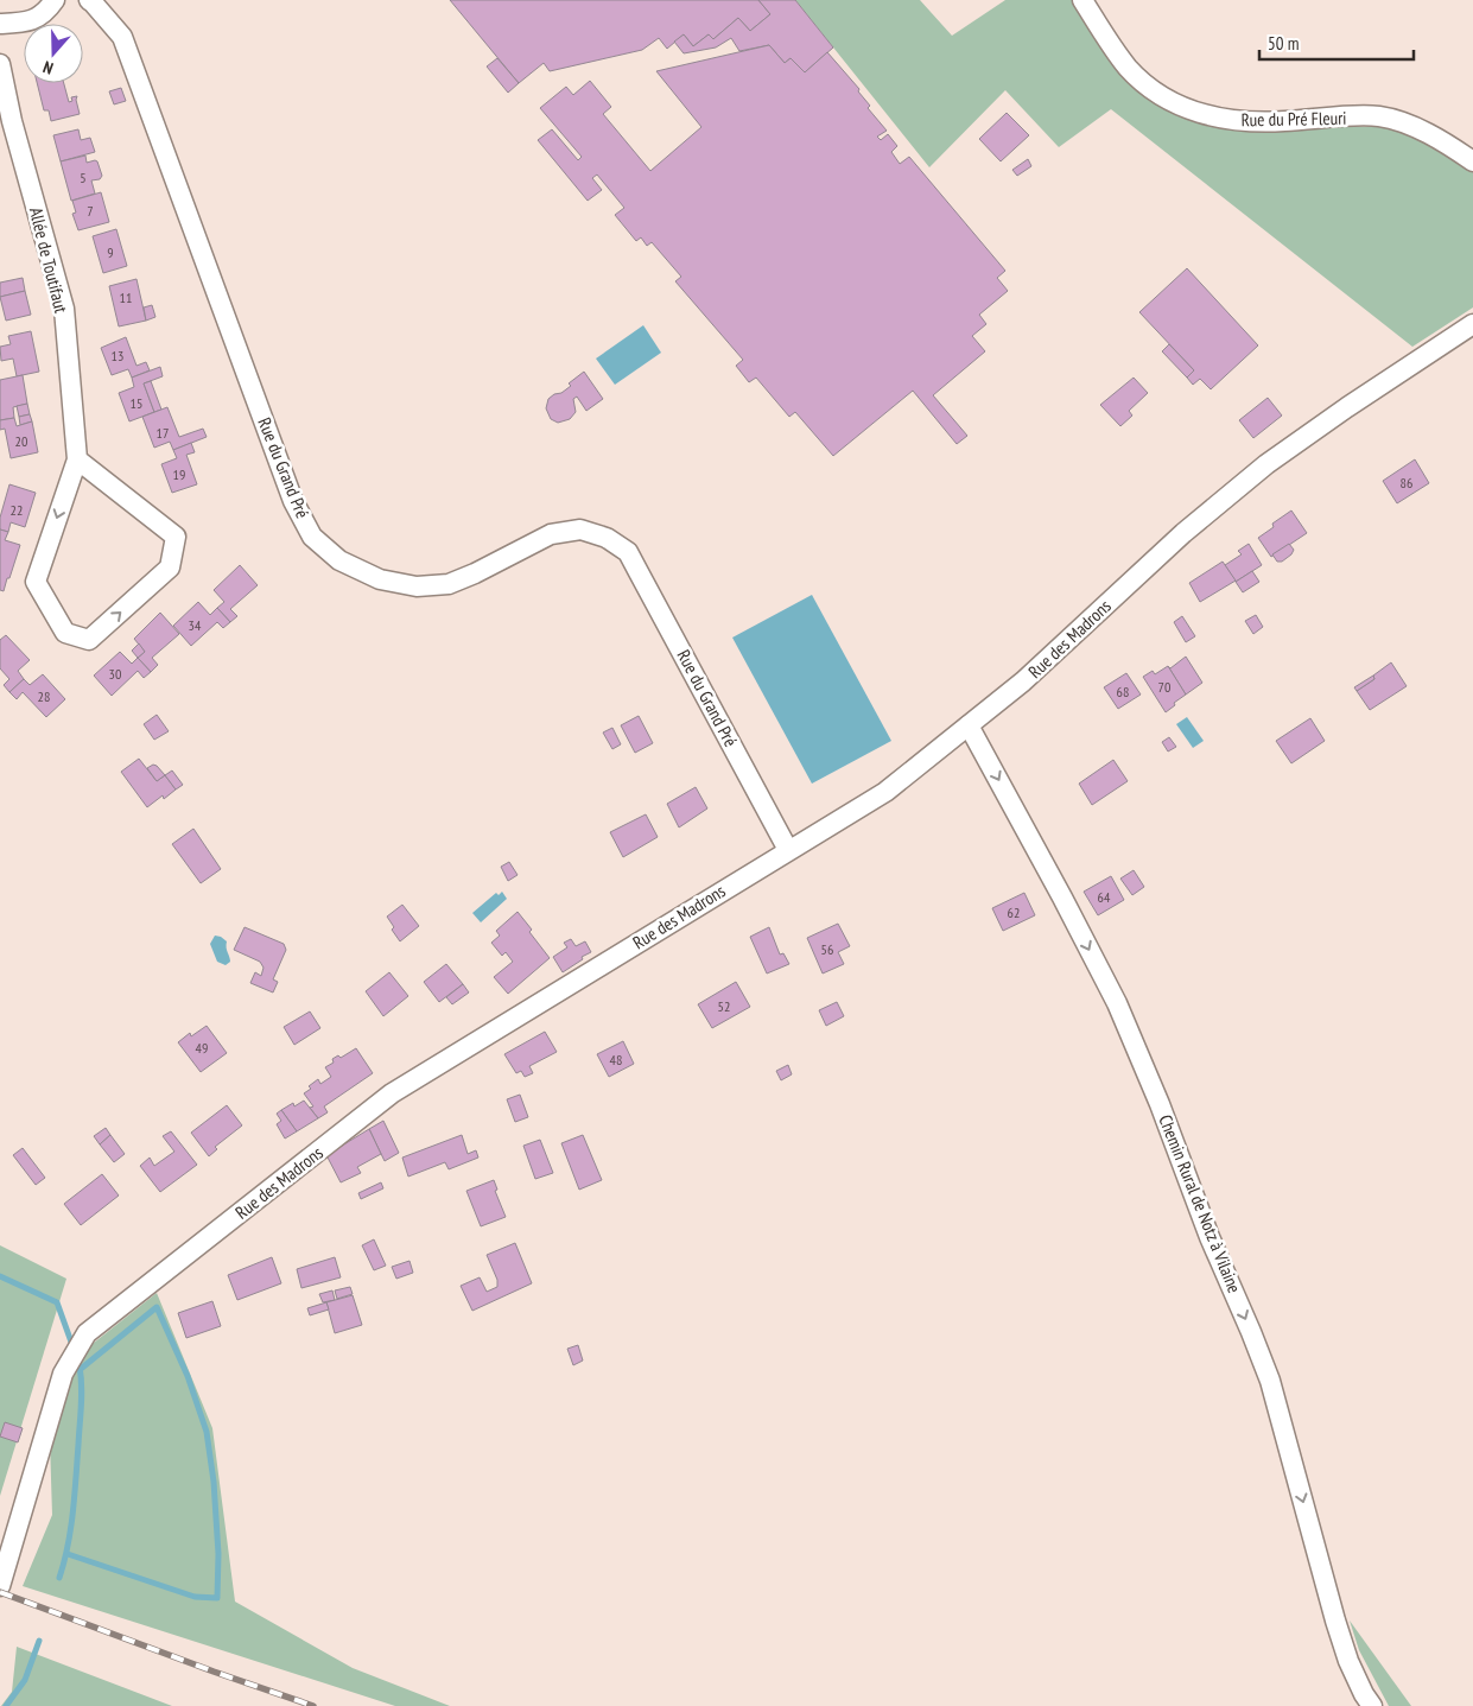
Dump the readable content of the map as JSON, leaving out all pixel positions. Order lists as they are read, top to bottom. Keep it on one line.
{"streets":{"street":["Rue du Pré Fleuri","Allée de Toutifaut","Rue du Grand Pré","Rue des Madrons","Chemin Rural de Notz à Vilaine"]},"crossings":[["Rue du Grand Pré","Rue des Madrons"],["Rue des Madrons","Chemin Rural de Notz à Vilaine"]],"one_way":["Chemin Rural de Notz à Vilaine"],"house_numbers":["5","7","9","11","13","15","17","20","19","86","22","34","30","70","68","28","64","62","56","52","49","48"],"scale_bar":"50 m","north":"bottom"}
